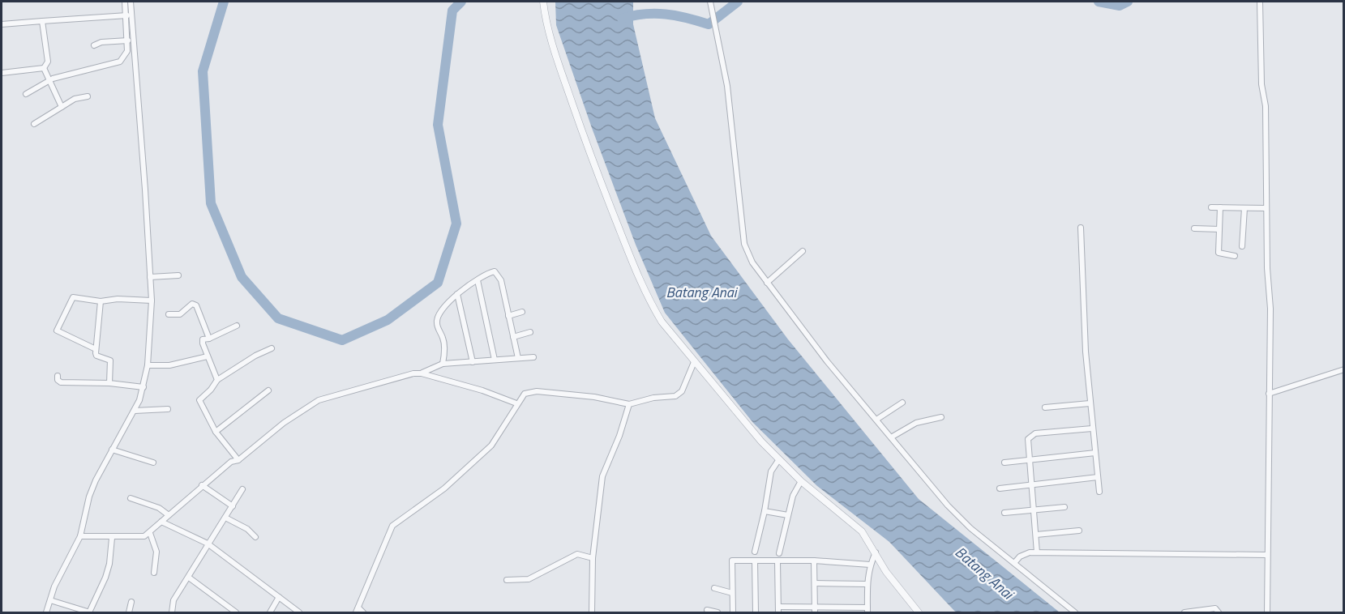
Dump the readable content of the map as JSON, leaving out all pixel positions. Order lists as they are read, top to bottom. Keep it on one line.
{"water":["Batang Anai"]}
